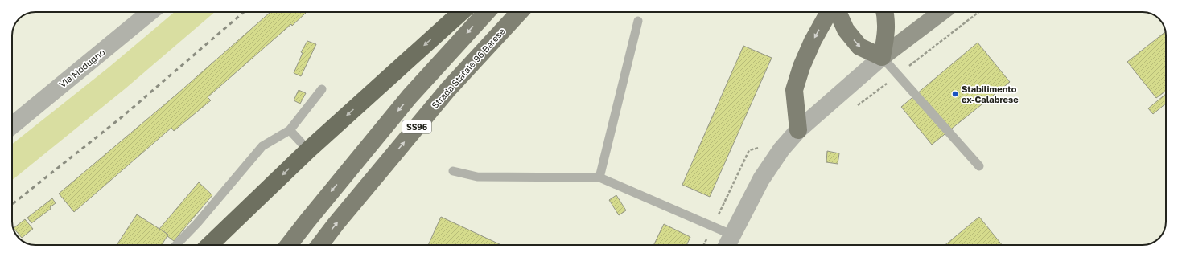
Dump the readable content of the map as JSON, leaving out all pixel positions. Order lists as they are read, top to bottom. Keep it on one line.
{"streets":{"main road":["Strada Statale 96 Barese","SS96"],"street":["Via Modugno"]},"places":["Stabilimento ex-Calabrese"]}
